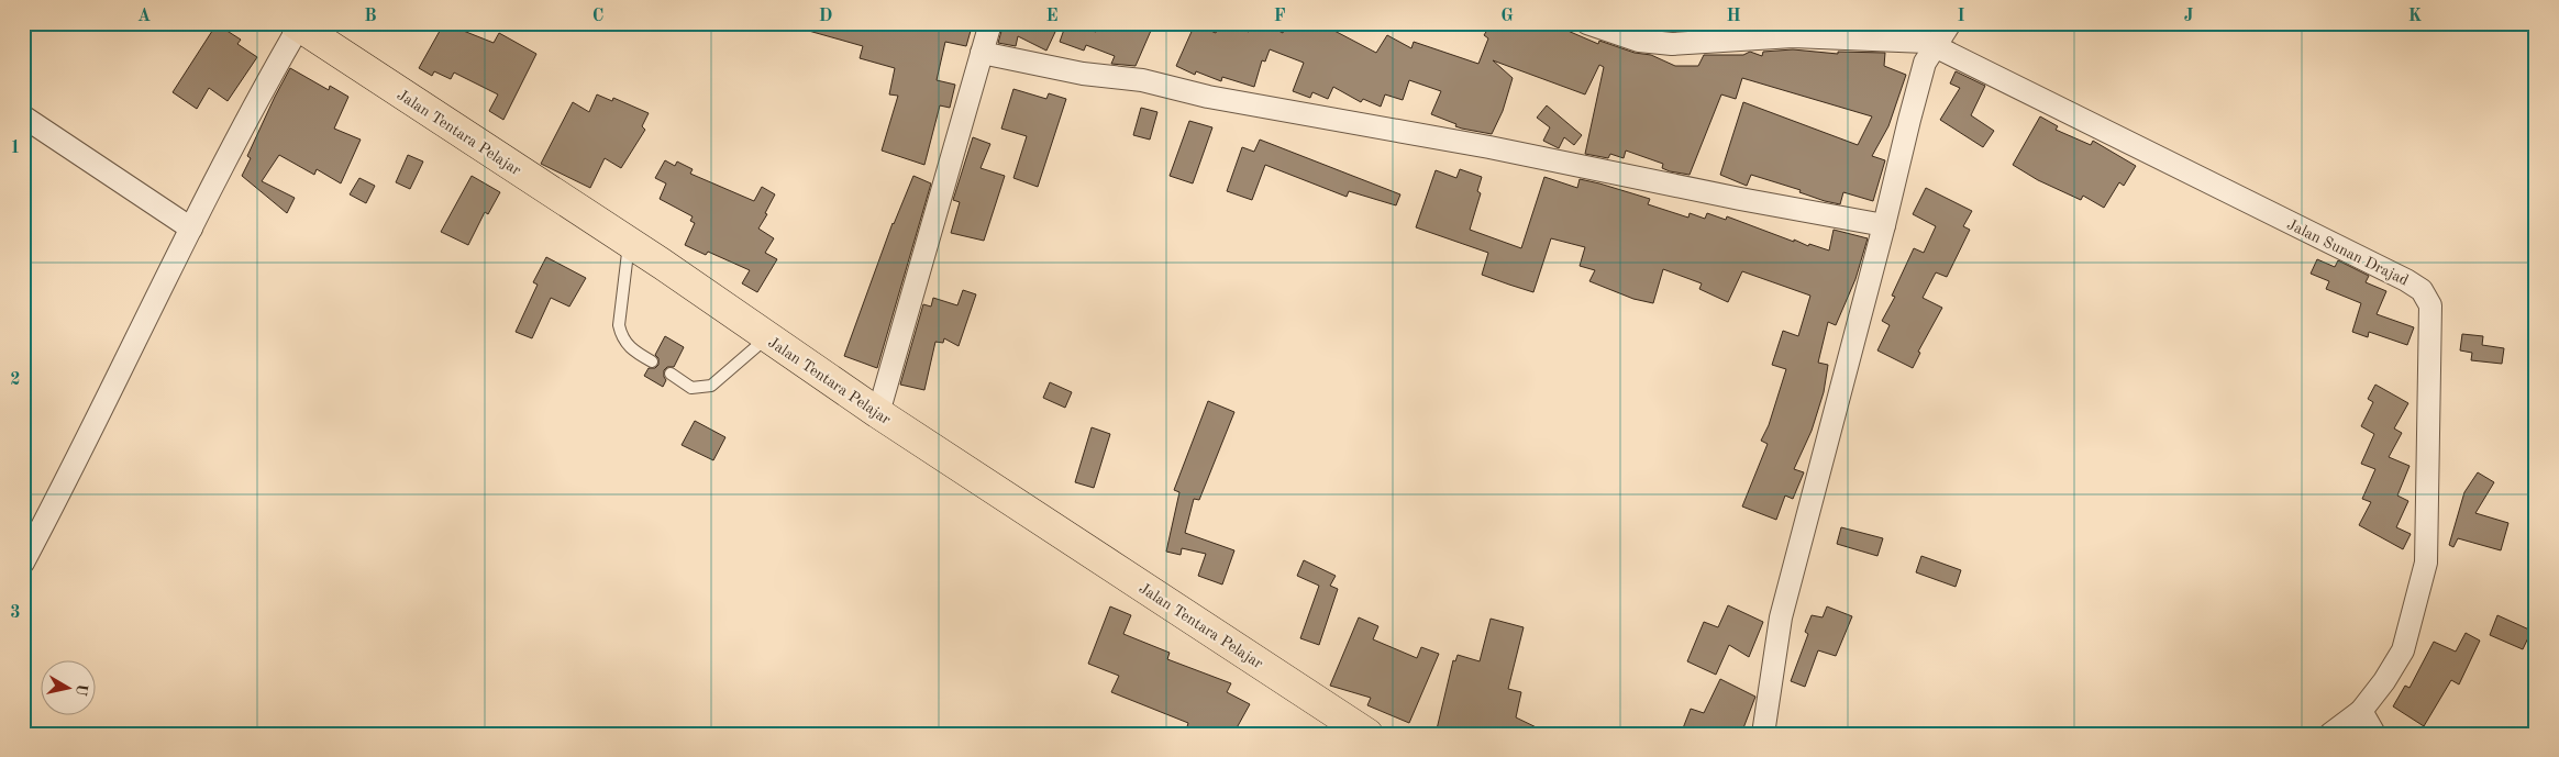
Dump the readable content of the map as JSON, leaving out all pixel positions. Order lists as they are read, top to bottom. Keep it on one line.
{"streets":{"main road":["Jalan Tentara Pelajar"],"street":["Jalan Sunan Drajad"]},"north":"right","grid":{"columns":["A","B","C","D","E","F","G","H","I","J","K"],"rows":["1","2","3"]}}
